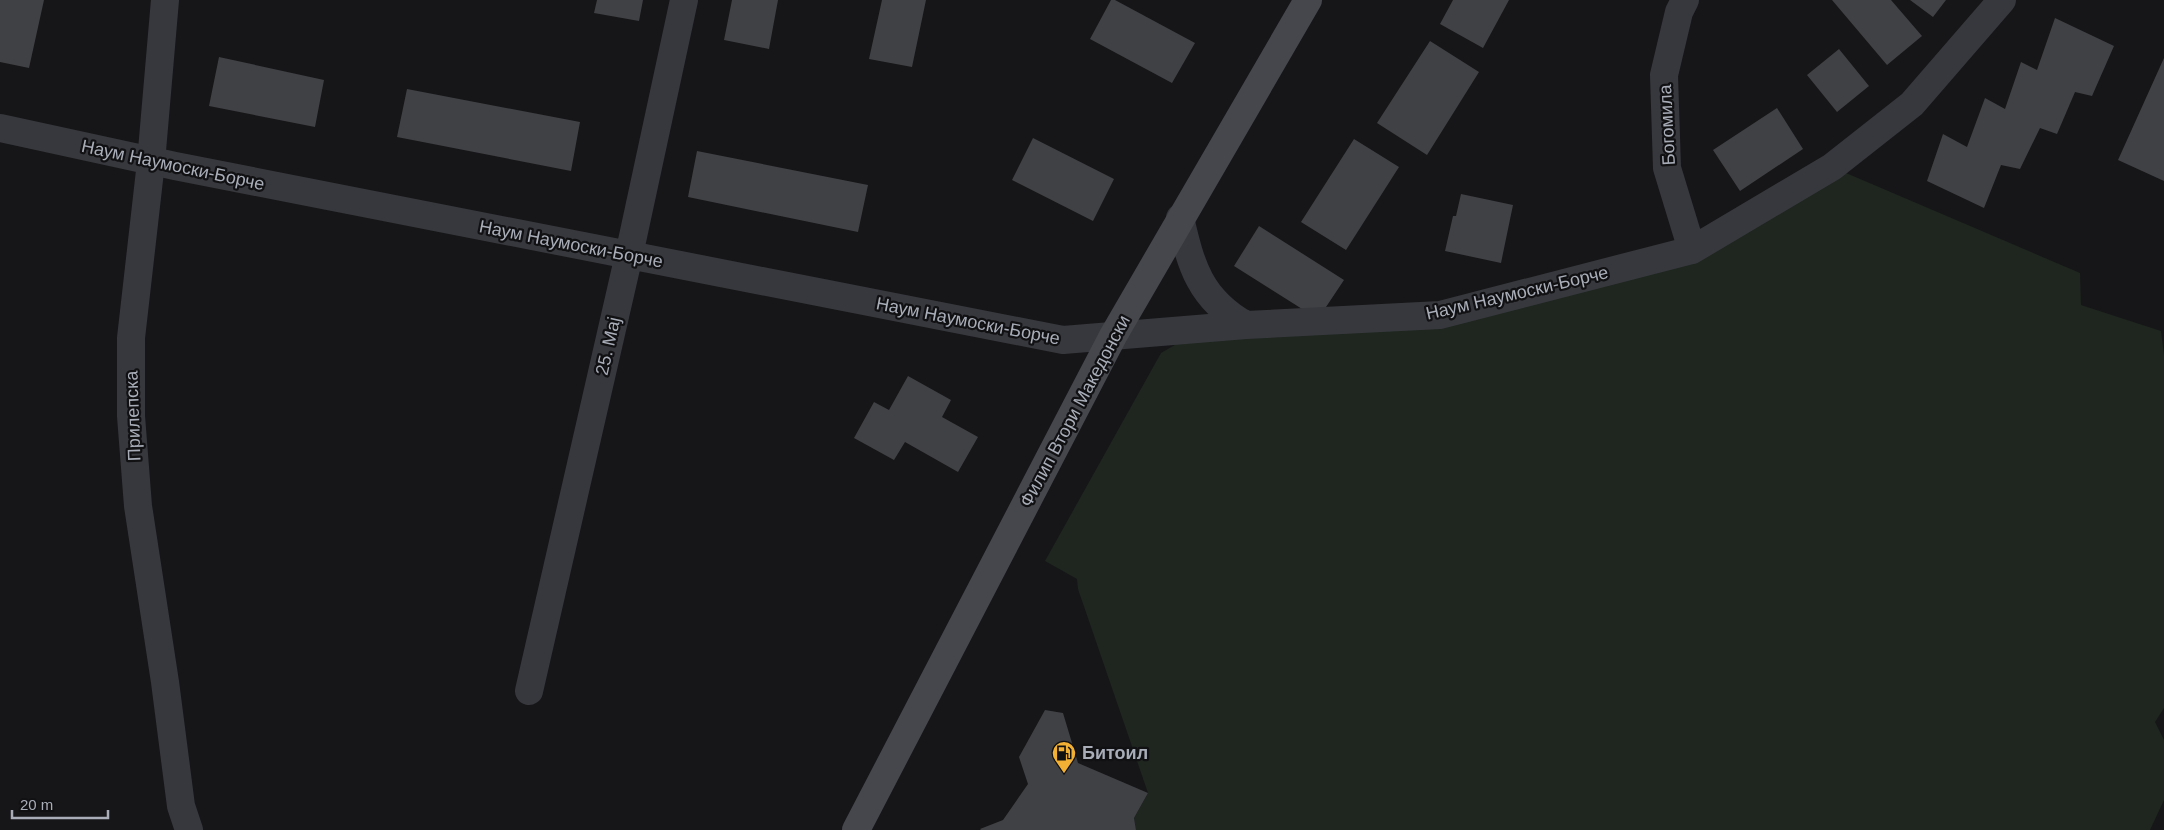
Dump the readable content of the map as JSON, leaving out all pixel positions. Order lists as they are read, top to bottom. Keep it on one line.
{"streets":{"main road":["Филип Втори Македонски"],"street":["Богомила","Наум Наумоски-Борче","25. Мај","Прилепска"]},"crossings":[["Богомила","Наум Наумоски-Борче"],["Наум Наумоски-Борче","25. Мај"],["Наум Наумоски-Борче","Филип Втори Македонски"],["Наум Наумоски-Борче","Прилепска"]],"places":{"fuel station":["Битоил"]},"scale_bar":"20 m"}
